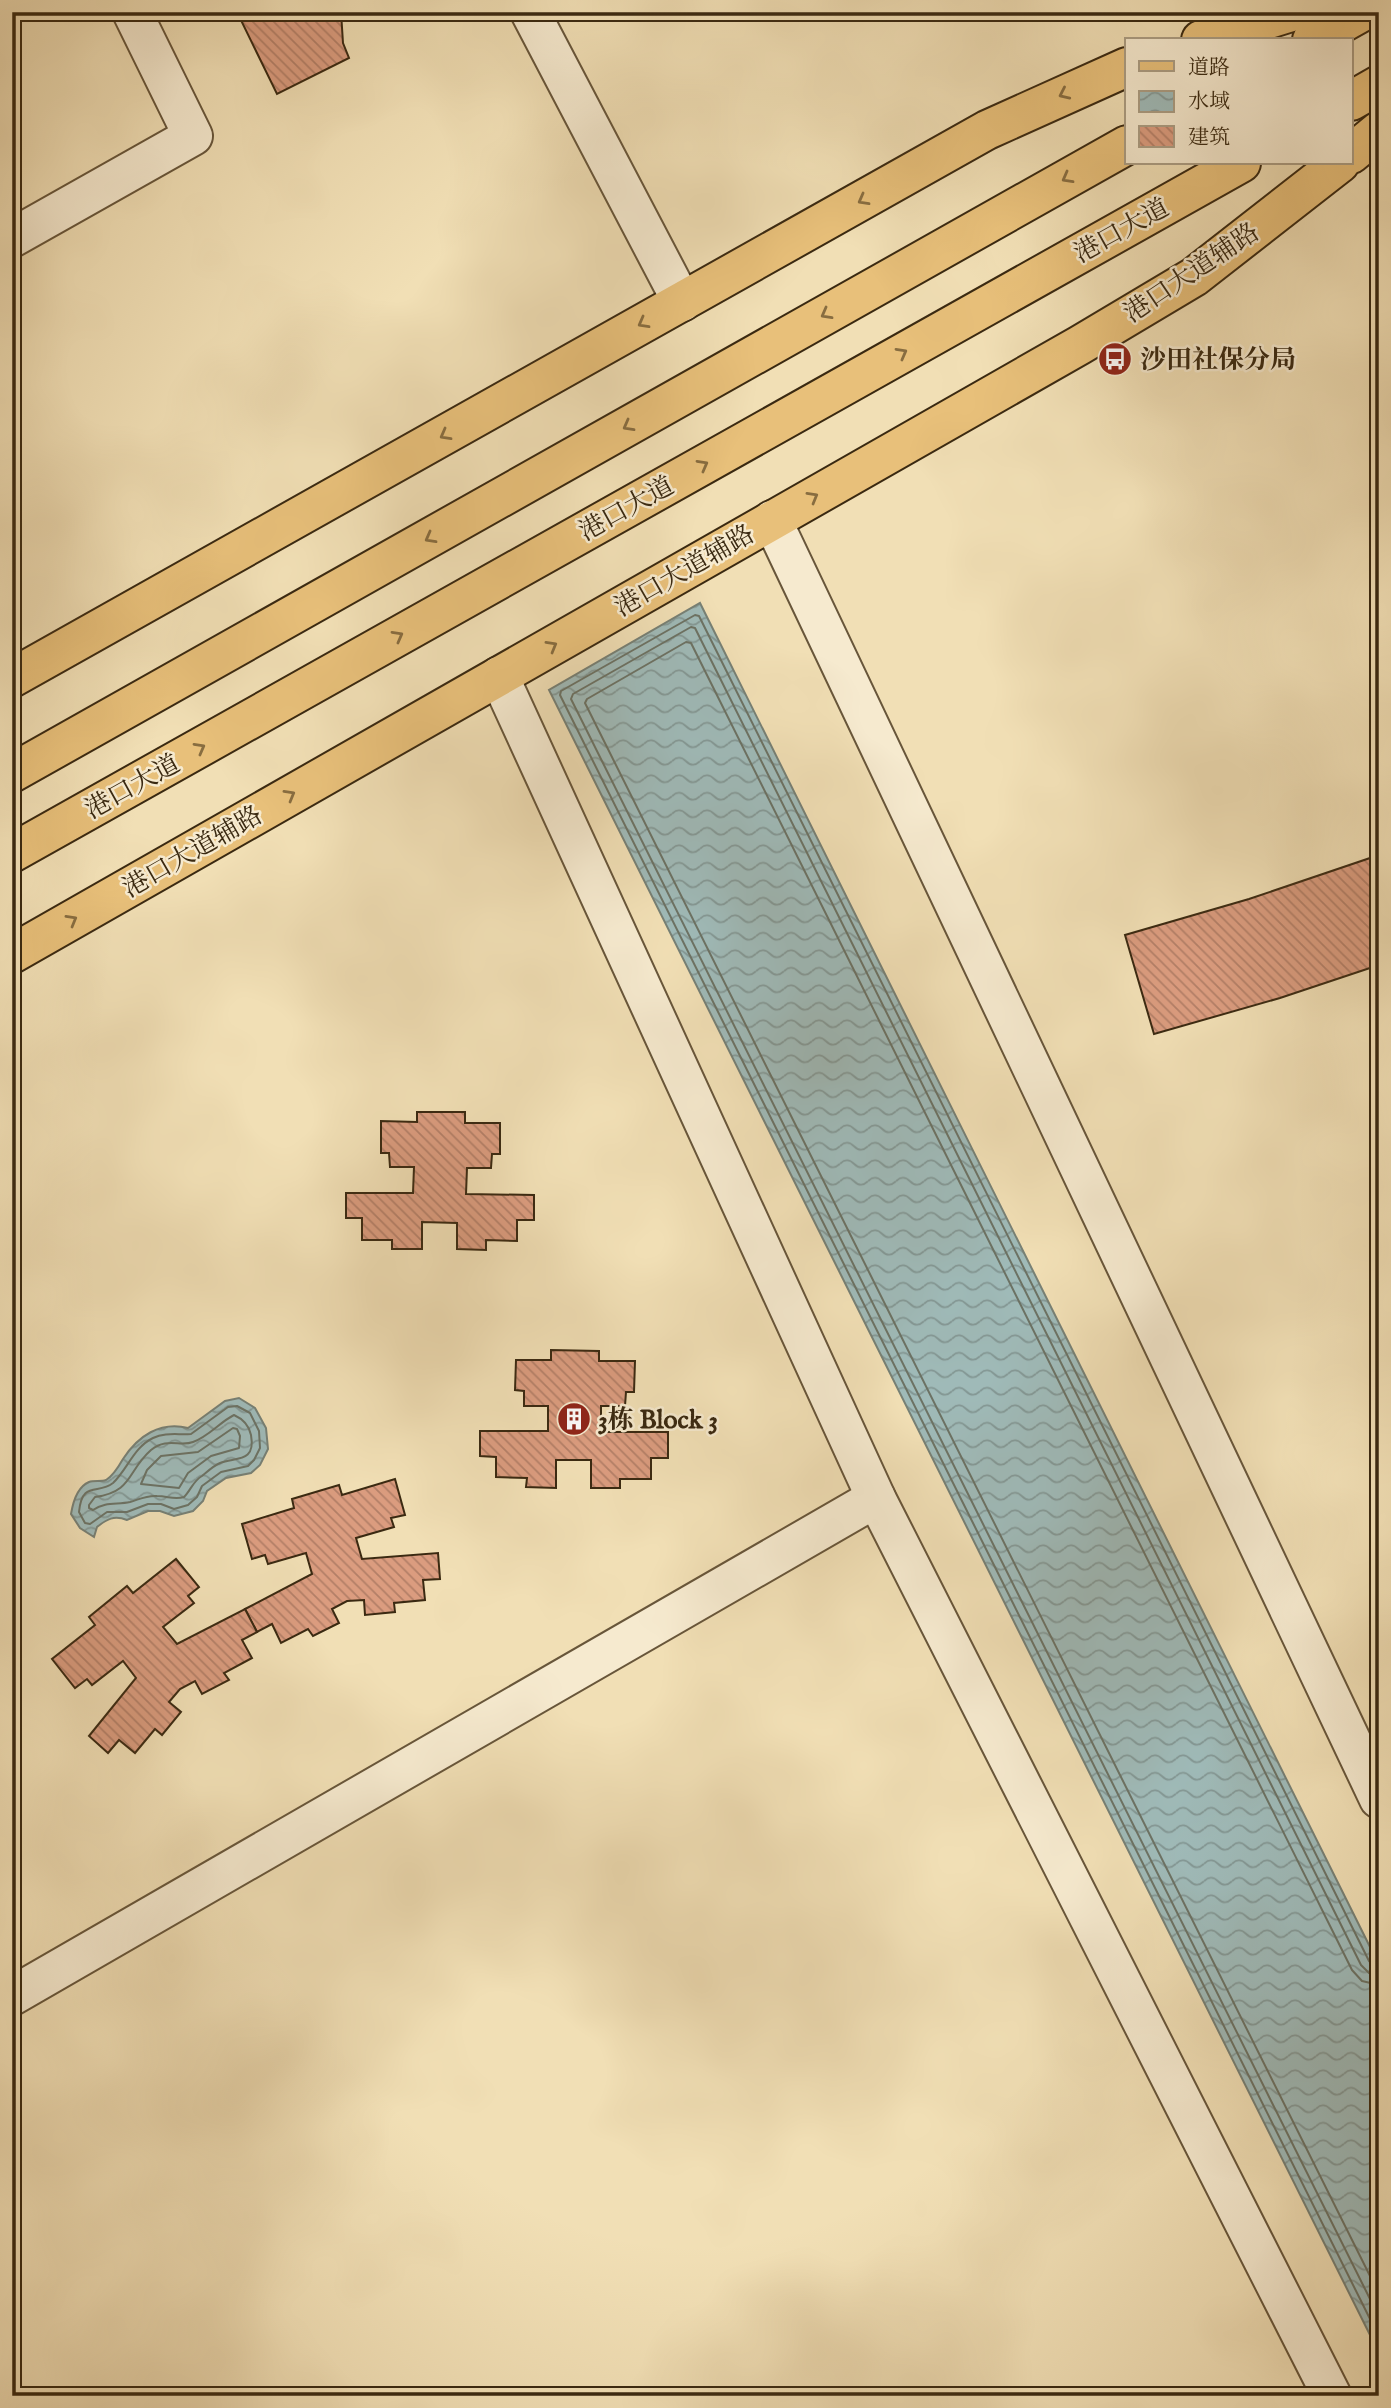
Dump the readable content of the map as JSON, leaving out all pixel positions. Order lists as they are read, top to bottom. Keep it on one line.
{"streets":{"main road":["港口大道","港口大道辅路"]},"places":{"bus stop":["沙田社保分局"],"building":["3栋 Block 3"]},"legend":["道路","水域","建筑"]}
